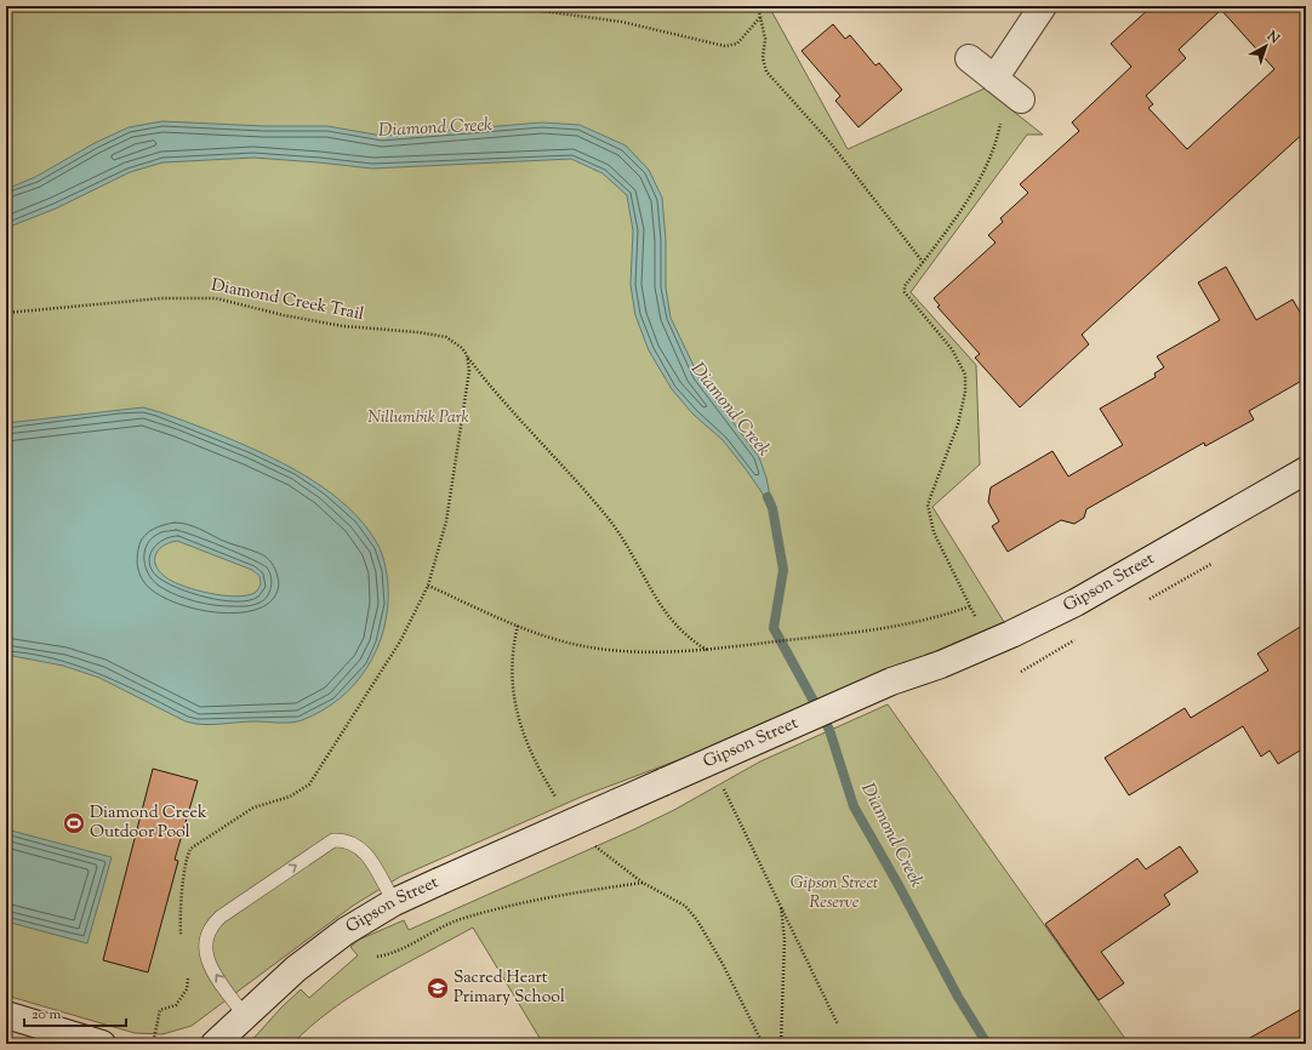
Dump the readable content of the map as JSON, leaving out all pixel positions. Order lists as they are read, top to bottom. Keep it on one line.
{"streets":{"street":["Gipson Street"],"path":["Diamond Creek Trail"]},"water":["Diamond Creek"],"parks":["Nillumbik Park","Gipson Street Reserve"],"places":{"sports":["Diamond Creek Outdoor Pool"],"school or university":["Sacred Heart Primary School"]},"scale_bar":"20 m","north":"top right"}
